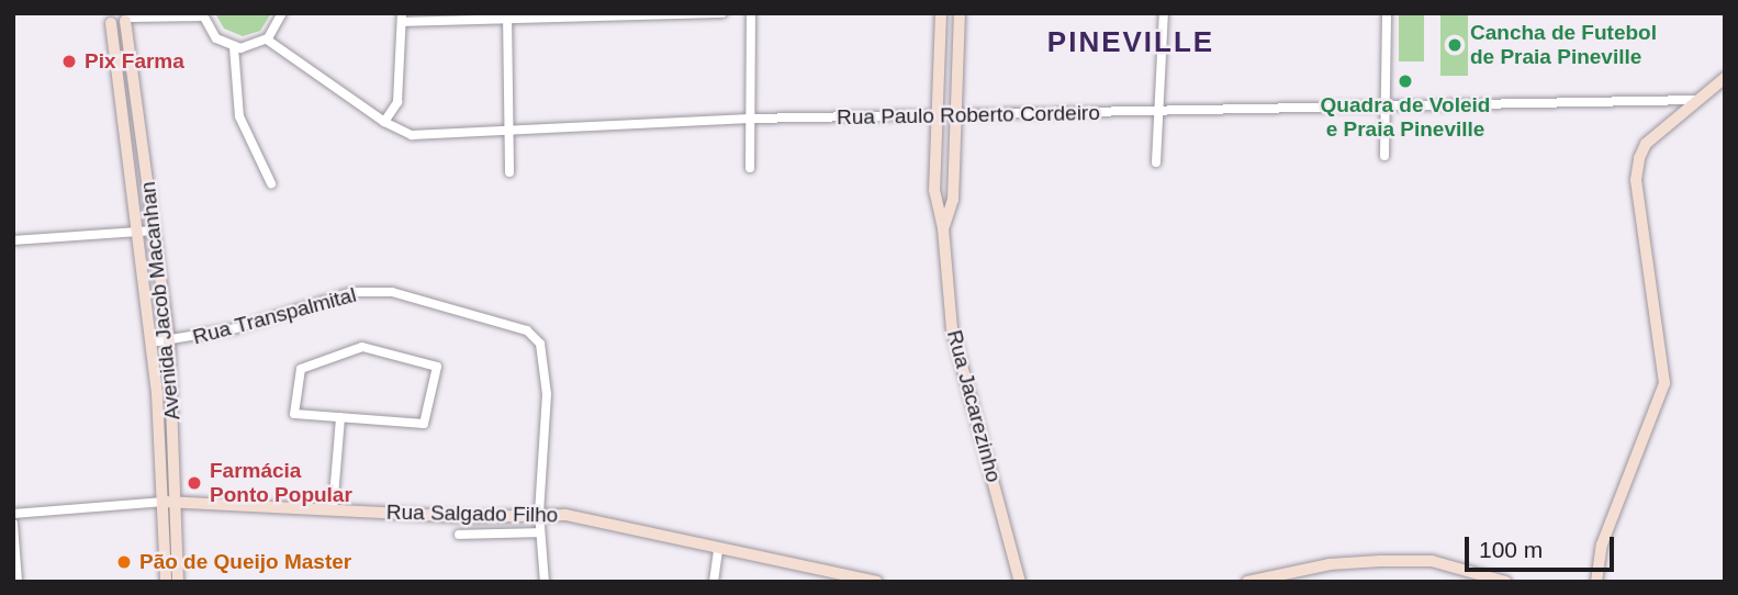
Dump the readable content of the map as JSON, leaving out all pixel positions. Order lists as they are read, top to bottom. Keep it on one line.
{"streets":{"main road":["Avenida Jacob Macanhan","Rua Jacarezinho","Rua Salgado Filho"],"street":["Rua Paulo Roberto Cordeiro","Rua Transpalmital"]},"crossings":[["Rua Paulo Roberto Cordeiro","Rua Jacarezinho"],["Avenida Jacob Macanhan","Rua Transpalmital"],["Avenida Jacob Macanhan","Rua Salgado Filho"],["Rua Transpalmital","Rua Salgado Filho"]],"districts":["PINEVILLE"],"places":["Cancha de Futebol de Praia Pineville","Pix Farma","Quadra de Voleid e Praia Pineville","Farmácia Ponto Popular","Pão de Queijo Master"],"scale_bar":"100 m"}
